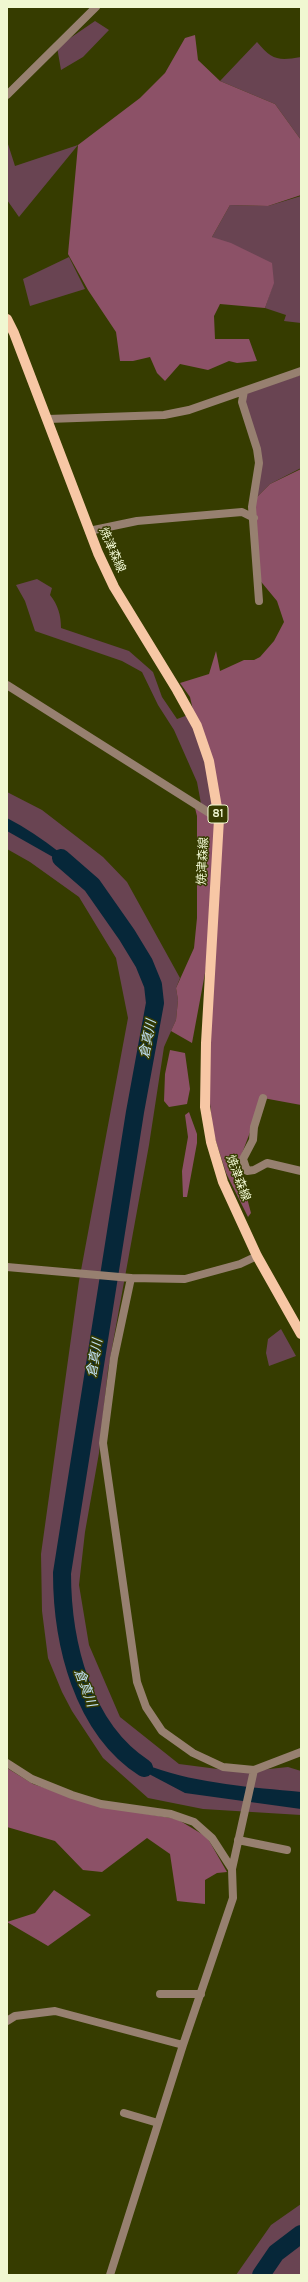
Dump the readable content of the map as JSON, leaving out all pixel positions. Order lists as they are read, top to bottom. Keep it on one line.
{"streets":{"main road":["焼津森線","81"]},"water":["倉真川"]}
